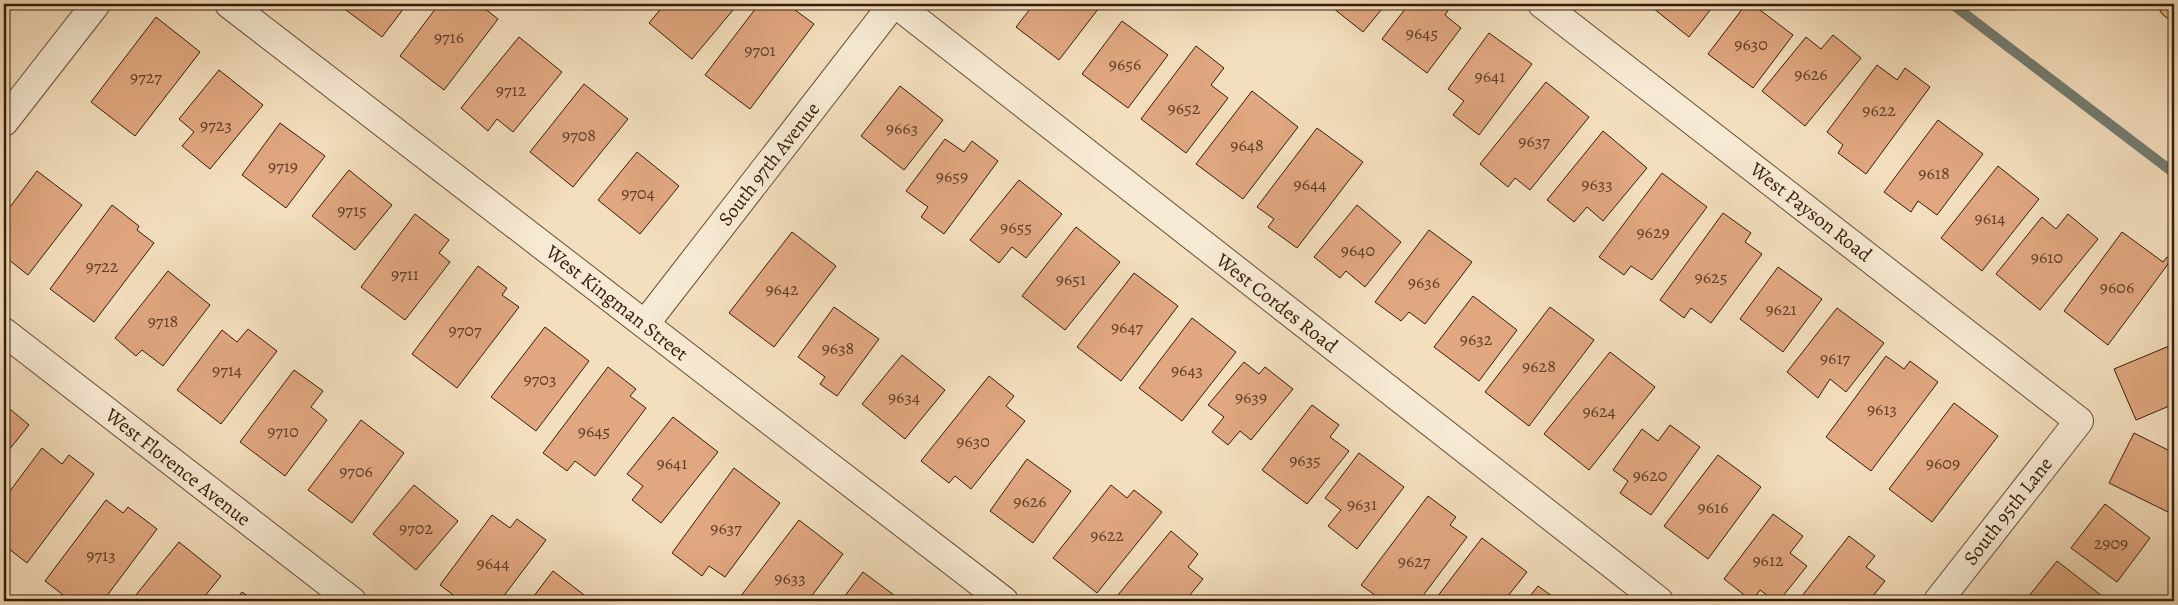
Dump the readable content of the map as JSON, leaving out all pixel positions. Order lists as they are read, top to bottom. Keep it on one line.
{"streets":{"street":["South 97th Avenue","West Payson Road","West Kingman Street","West Cordes Road","West Florence Avenue","South 95th Lane"]},"crossings":[["South 97th Avenue","West Kingman Street"],["South 97th Avenue","West Cordes Road"],["West Payson Road","South 95th Lane"]],"house_numbers":["9645","9716","9630","9701","9656","9626","9641","9727","9712","9652","9622","9723","9663","9708","9637","9648","9719","9618","9659","9644","9633","9704","9715","9614","9655","9629","9640","9610","9722","9711","9625","9651","9636","9606","9642","9621","9718","9647","9707","9632","9638","9617","9628","9714","9643","9703","9634","9639","9613","9624","9710","9645","9630","9635","9641","9609","9706","9620","9626","9631","9616","9702","9637","9622","2909","9713","9612","9627","9644","9633"]}
